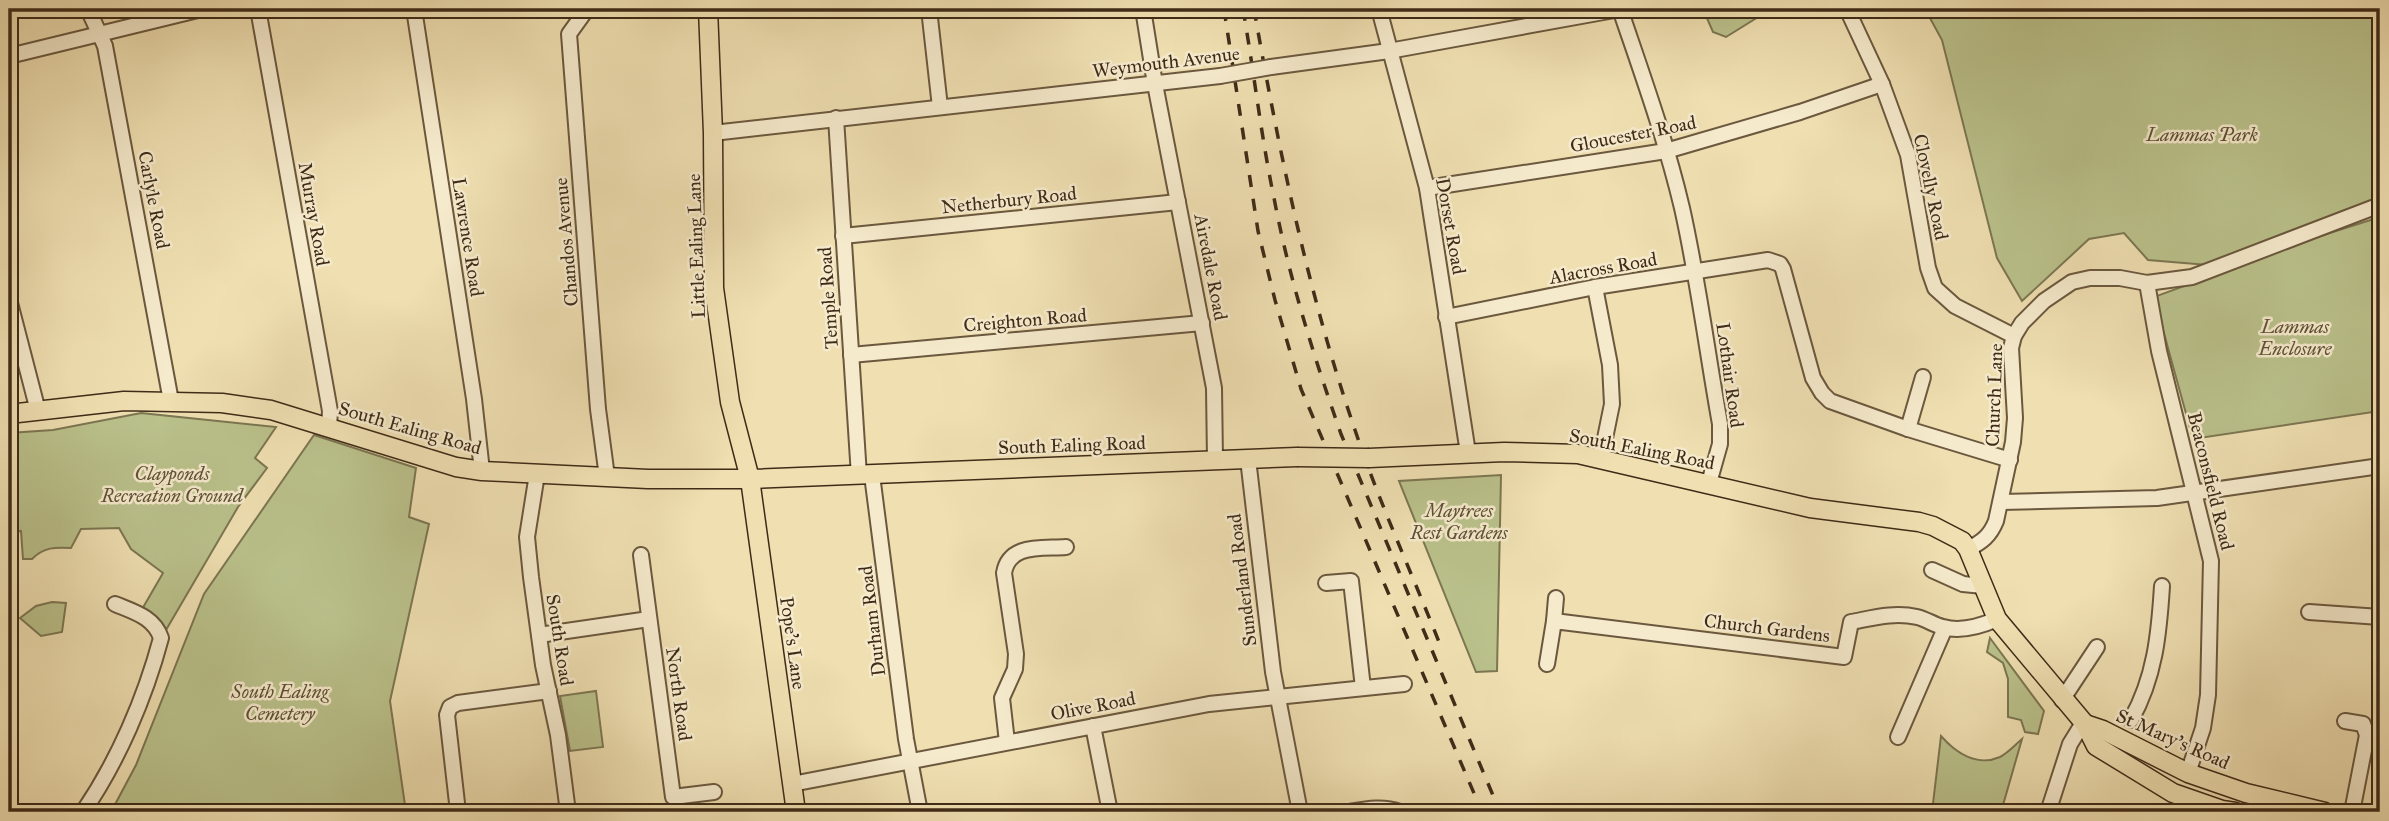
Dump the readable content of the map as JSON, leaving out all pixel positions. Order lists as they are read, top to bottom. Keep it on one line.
{"streets":{"main road":["Little Ealing Lane","South Ealing Road","Pope's Lane","St Mary's Road"],"street":["Weymouth Avenue","Gloucester Road","Clovelly Road","Carlyle Road","Netherbury Road","Murray Road","Dorset Road","Lawrence Road","Chandos Avenue","Airedale Road","Alacross Road","Temple Road","Creighton Road","Lothair Road","Church Lane","Beaconsfield Road","Sunderland Road","Durham Road","Church Gardens","South Road","North Road","Olive Road"]},"crossings":[["Weymouth Avenue","Dorset Road"],["Weymouth Avenue","Little Ealing Lane"],["Weymouth Avenue","Airedale Road"],["Weymouth Avenue","Temple Road"],["Weymouth Avenue","Lothair Road"],["Gloucester Road","Clovelly Road"],["Gloucester Road","Dorset Road"],["Gloucester Road","Lothair Road"],["Clovelly Road","Church Lane"],["Carlyle Road","South Ealing Road"],["Netherbury Road","Airedale Road"],["Netherbury Road","Temple Road"],["Murray Road","South Ealing Road"],["Dorset Road","Alacross Road"],["Dorset Road","South Ealing Road"],["Lawrence Road","South Ealing Road"],["Chandos Avenue","South Ealing Road"],["Little Ealing Lane","South Ealing Road"],["Little Ealing Lane","Pope's Lane"],["Airedale Road","Creighton Road"],["Airedale Road","South Ealing Road"],["Alacross Road","Lothair Road"],["Temple Road","Creighton Road"],["Temple Road","South Ealing Road"],["Temple Road","Durham Road"],["Lothair Road","South Ealing Road"],["Church Lane","South Ealing Road"],["Church Lane","Beaconsfield Road"],["Church Lane","St Mary's Road"],["South Ealing Road","Sunderland Road"],["South Ealing Road","Durham Road"],["South Ealing Road","South Road"],["South Ealing Road","Pope's Lane"],["South Ealing Road","St Mary's Road"],["Beaconsfield Road","St Mary's Road"],["Sunderland Road","Olive Road"],["Durham Road","Olive Road"],["Pope's Lane","Olive Road"]],"parks":["Lammas Park","Lammas Enclosure","Clayponds Recreation Ground","Maytrees Rest Gardens","South Ealing Cemetery"]}
